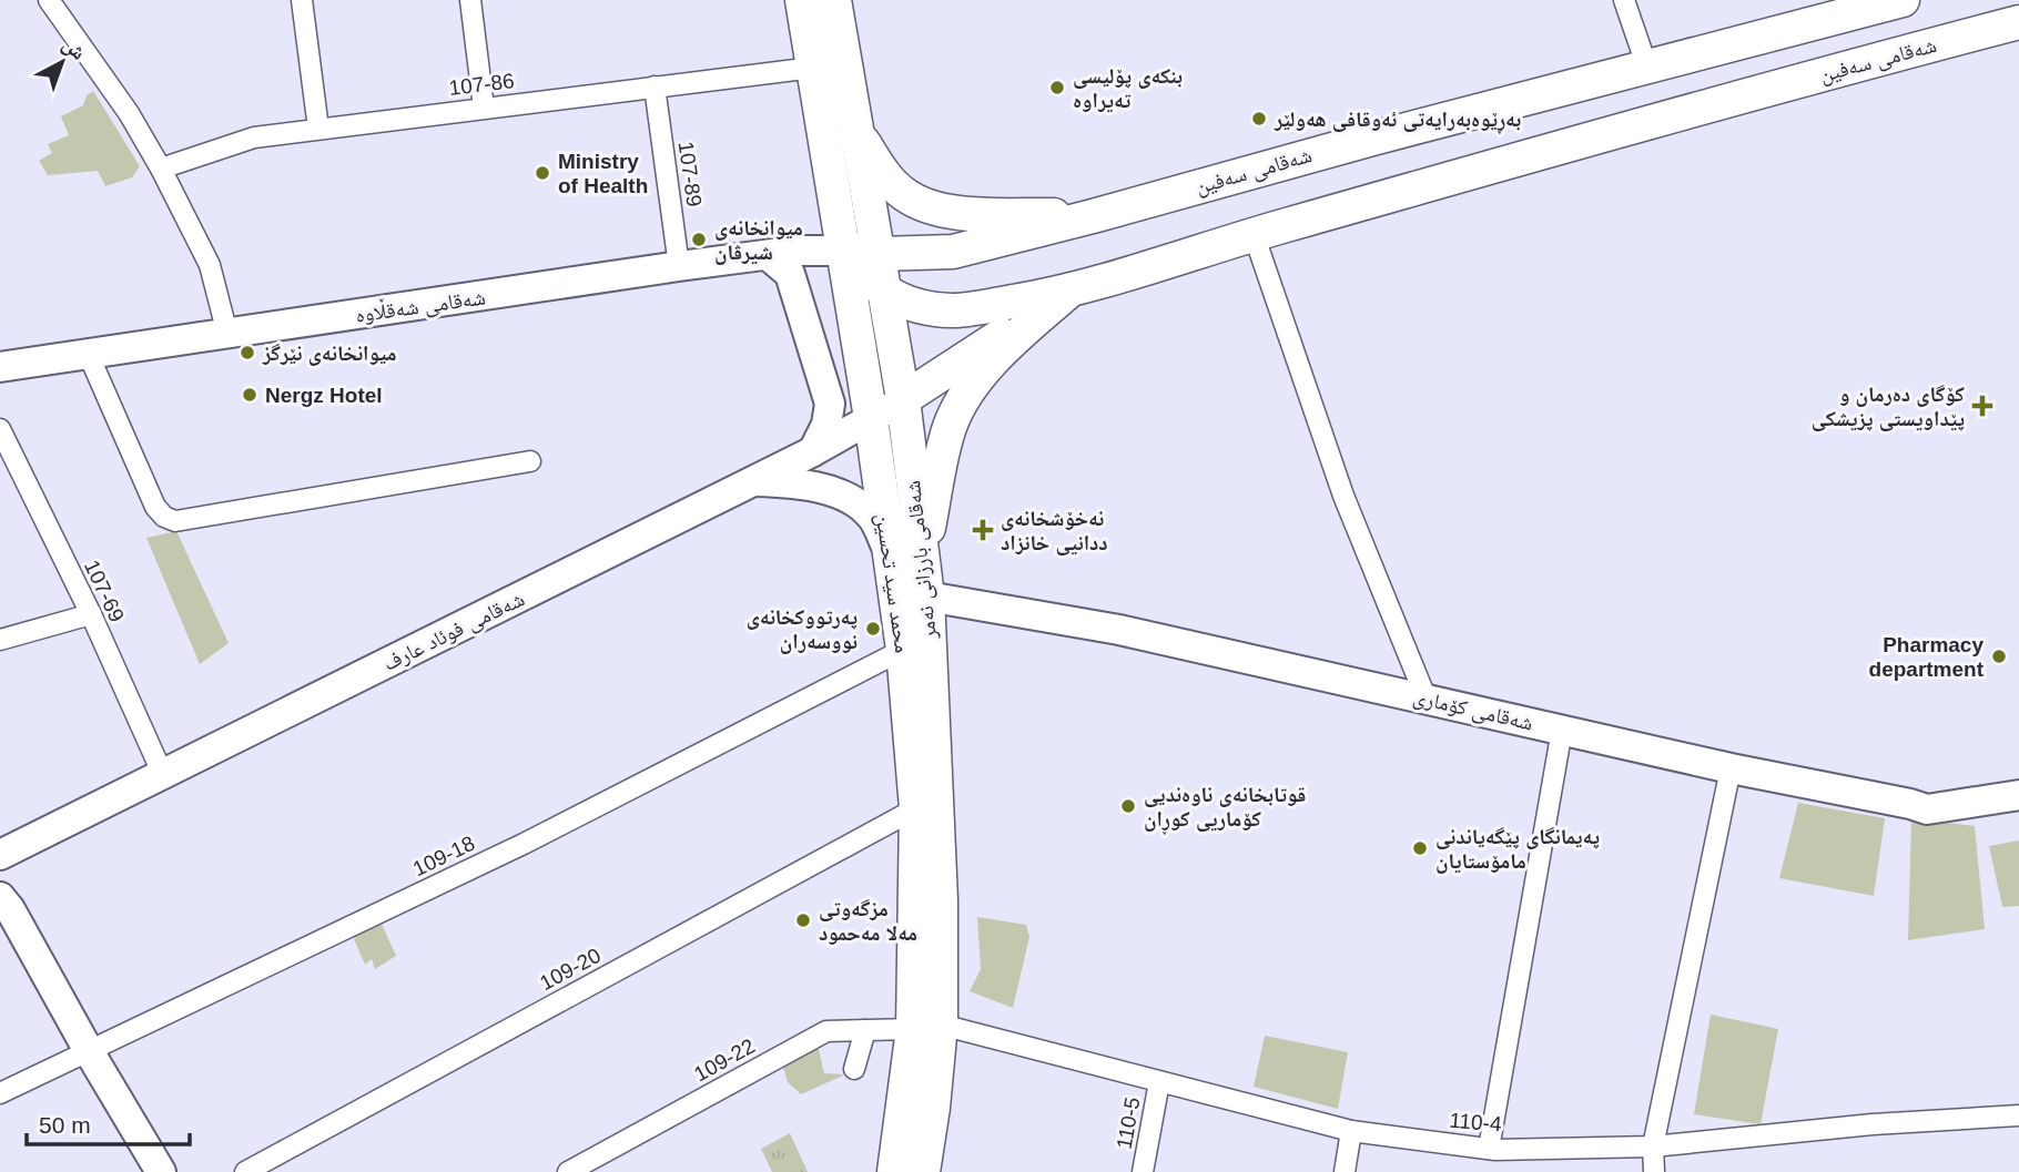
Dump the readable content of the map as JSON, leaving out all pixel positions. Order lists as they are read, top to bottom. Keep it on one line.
{"streets":{"main road":["شەقامی سەفین","شەقامی شەقڵاوە","شەقامی بارزانی نەمر","محمد سید تحسین","شەقامی فوئاد عارف","شەقامی کۆماری"],"street":["107-86","107-89","107-69","109-18","109-20","109-22","110-4","110-5"]},"crossings":[["شەقامی سەفین","شەقامی شەقڵاوە"],["شەقامی سەفین","شەقامی بارزانی نەمر"],["شەقامی سەفین","محمد سید تحسین"],["شەقامی سەفین","شەقامی فوئاد عارف"],["107-86","107-89"],["107-86","محمد سید تحسین"],["107-89","شەقامی شەقڵاوە"],["شەقامی شەقڵاوە","محمد سید تحسین"],["شەقامی بارزانی نەمر","محمد سید تحسین"],["شەقامی بارزانی نەمر","شەقامی فوئاد عارف"],["شەقامی بارزانی نەمر","شەقامی کۆماری"],["شەقامی بارزانی نەمر","109-22"],["شەقامی بارزانی نەمر","110-4"],["محمد سید تحسین","شەقامی فوئاد عارف"],["محمد سید تحسین","109-18"],["محمد سید تحسین","109-20"],["محمد سید تحسین","109-22"],["محمد سید تحسین","110-4"],["107-69","شەقامی فوئاد عارف"],["109-22","110-4"],["110-4","110-5"]],"places":{"other":["بنکەی پۆلیسی تەیراوە","بەڕێوەبەرایەتی ئەوقافی هەولێر","Ministry of Health","میوانخانەی شیرڤان","میوانخانەی نێرگز","Nergz Hotel","پەرتووکخانەی نووسەران","Pharmacy department","قوتابخانەی ناوەندیی کۆماریی کوڕان","پەیمانگای پێگەیاندنی مامۆستایان","مزگەوتی مەلا مەحمود"],"health":["کۆگای دەرمان و پێداویستی پزیشکی","نەخۆشخانەی ددانیی خانزاد"]},"scale_bar":"50 m","north":"top right"}
